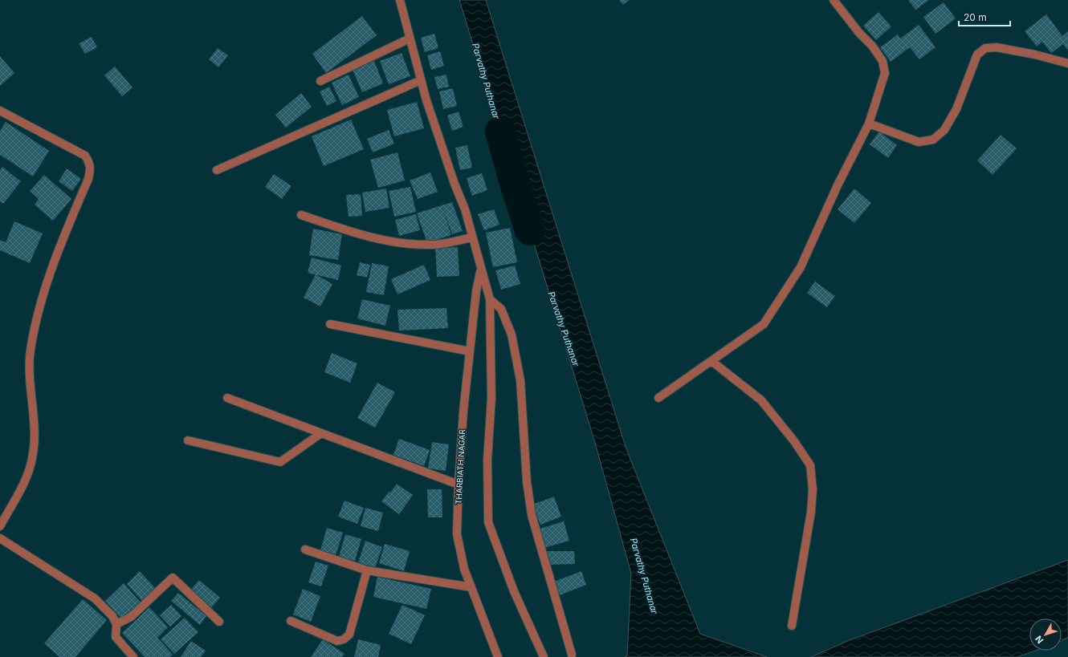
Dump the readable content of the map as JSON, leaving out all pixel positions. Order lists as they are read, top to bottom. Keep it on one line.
{"streets":{"street":["THARBIATH NAGAR"]},"water":["Parvathy Puthanar"],"scale_bar":"20 m","north":"bottom left"}
